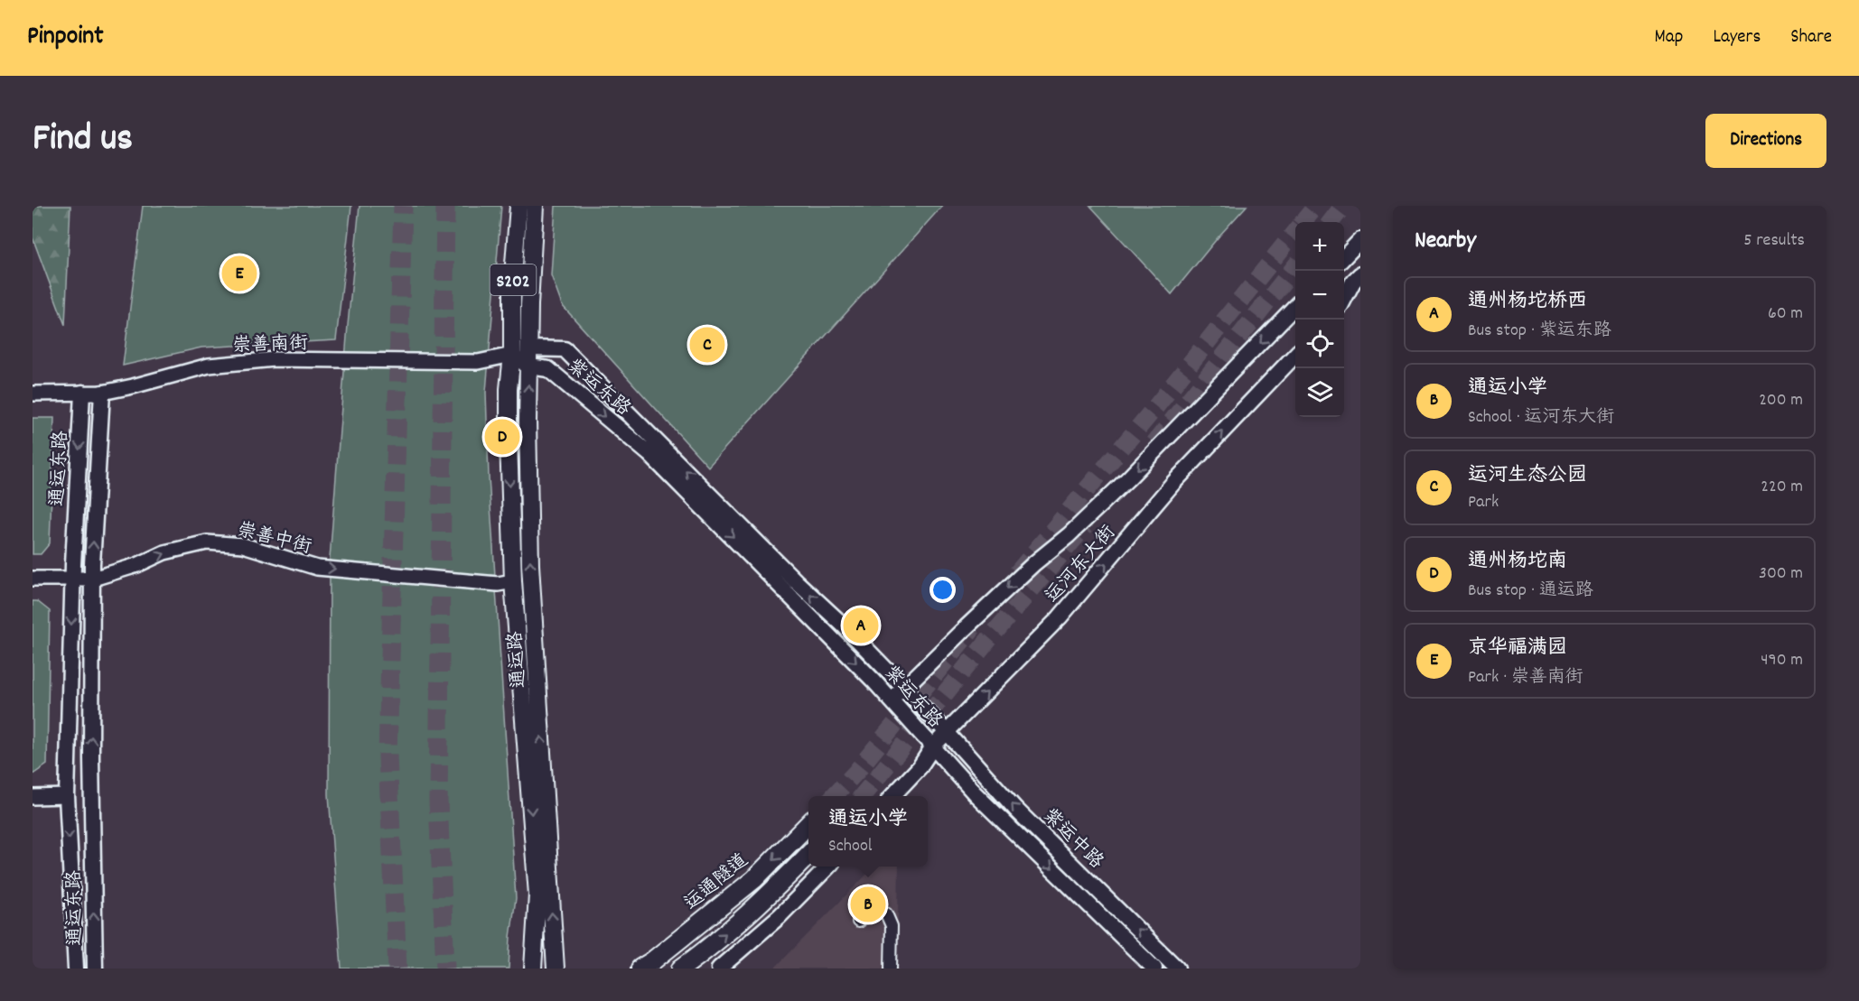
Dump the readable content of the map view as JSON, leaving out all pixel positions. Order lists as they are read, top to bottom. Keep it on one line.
{"streets":{"highway":["运通隧道"],"main road":["S202","紫运东路","通运东路","运河东大街","通运路","紫运中路"],"street":["崇善南街","崇善中街"]},"crossings":[["S202","崇善南街"],["S202","紫运东路"],["S202","通运路"],["崇善南街","紫运东路"],["崇善南街","通运东路"],["崇善南街","通运路"],["紫运东路","运河东大街"],["紫运东路","通运路"],["紫运东路","紫运中路"],["通运东路","崇善中街"],["崇善中街","通运路"],["运河东大街","紫运中路"]],"one_way":["崇善中街"],"page":{"header":"Pinpoint","nav":["Map","Layers","Share"],"title":"Find us","buttons":"Directions","heading":["Nearby","5 results"],"map_buttons":["+","−"],"pins":["E","C","D","A","B"],"list":[{"mark":"A","name":"通州杨坨桥西","note":"Bus stop · 紫运东路","value":"60 m"},{"mark":"B","name":"通运小学","note":"School · 运河东大街","value":"200 m"},{"mark":"C","name":"运河生态公园","note":"Park","value":"220 m"},{"mark":"D","name":"通州杨坨南","note":"Bus stop · 通运路","value":"300 m"},{"mark":"E","name":"京华福满园","note":"Park · 崇善南街","value":"490 m"}],"popup":["通运小学","School"]}}
